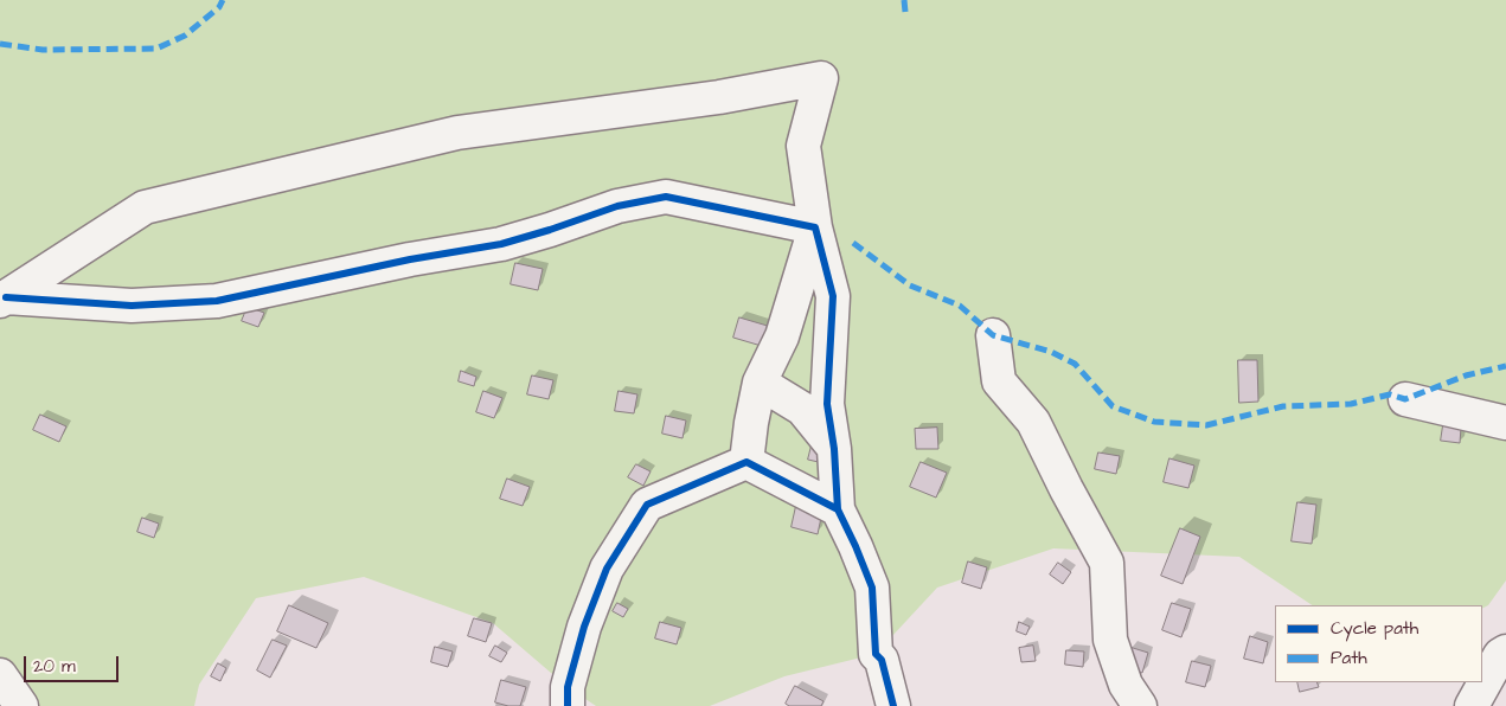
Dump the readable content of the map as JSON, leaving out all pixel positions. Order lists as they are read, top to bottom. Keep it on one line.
{"legend":["Cycle path","Path"],"scale_bar":"20 m"}
